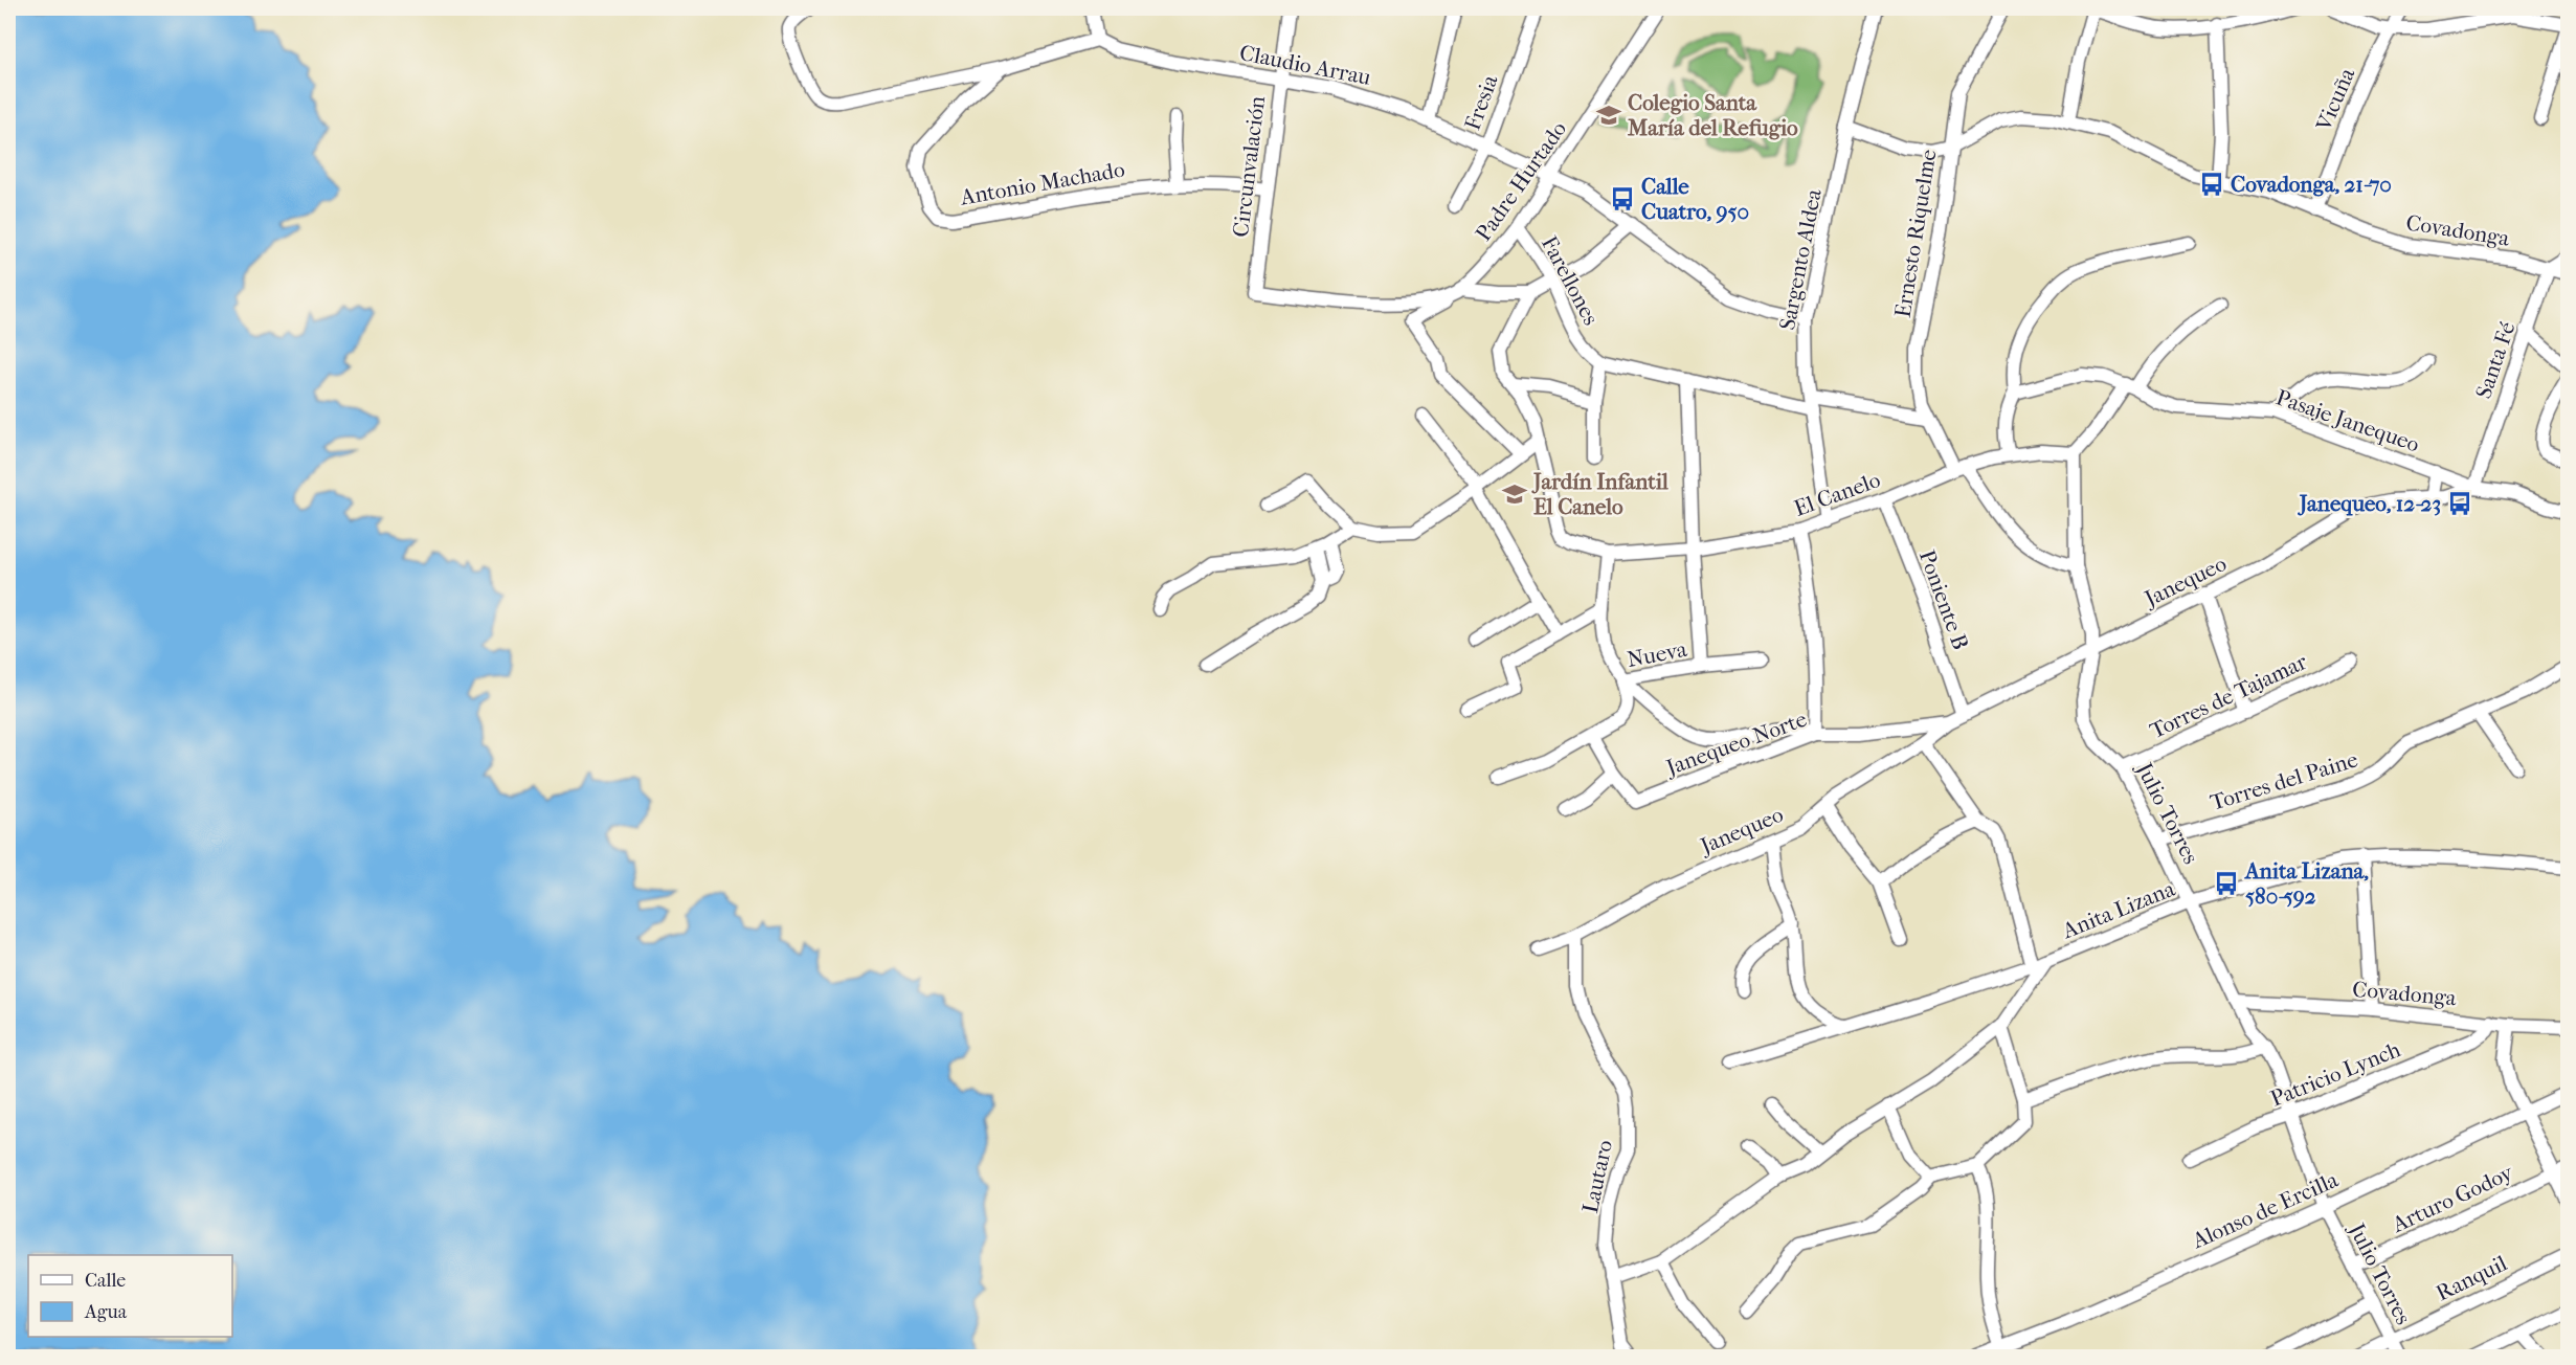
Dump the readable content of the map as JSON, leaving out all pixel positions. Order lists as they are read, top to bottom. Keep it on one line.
{"streets":{"street":["Claudio Arrau","Vicuña","Fresia","Circunvalación","Padre Hurtado","Antonio Machado","Covadonga","Ernesto Riquelme","Sargento Aldea","Farellones","Santa Fé","Pasaje Janequeo","El Canelo","Janequeo","Poniente B","Nueva","Torres de Tajamar","Janequeo Norte","Torres del Paine","Julio Torres","Anita Lizana","Patricio Lynch","Lautaro","Arturo Godoy","Alonso de Ercilla","Ranquil"]},"crossings":[["Claudio Arrau","Fresia"],["Claudio Arrau","Circunvalación"],["Claudio Arrau","Padre Hurtado"],["Claudio Arrau","Sargento Aldea"],["Vicuña","Covadonga"],["Circunvalación","Padre Hurtado"],["Circunvalación","Antonio Machado"],["Padre Hurtado","Farellones"],["Covadonga","Ernesto Riquelme"],["Covadonga","Sargento Aldea"],["Covadonga","Santa Fé"],["Covadonga","Julio Torres"],["Covadonga","Patricio Lynch"],["Ernesto Riquelme","El Canelo"],["Ernesto Riquelme","Julio Torres"],["Sargento Aldea","El Canelo"],["Santa Fé","Pasaje Janequeo"],["Santa Fé","Janequeo"],["Pasaje Janequeo","Janequeo"],["El Canelo","Poniente B"],["El Canelo","Julio Torres"],["Janequeo","Poniente B"],["Janequeo","Janequeo Norte"],["Janequeo","Julio Torres"],["Janequeo","Lautaro"],["Poniente B","Janequeo Norte"],["Nueva","Janequeo Norte"],["Torres de Tajamar","Julio Torres"],["Torres del Paine","Julio Torres"],["Julio Torres","Anita Lizana"],["Julio Torres","Patricio Lynch"],["Julio Torres","Arturo Godoy"],["Julio Torres","Alonso de Ercilla"],["Julio Torres","Ranquil"]],"places":{"school or university":["Colegio Santa María del Refugio","Jardín Infantil El Canelo"],"bus stop":["Covadonga, 21-70","Calle Cuatro, 950","Janequeo, 12-23","Anita Lizana, 580-592"]},"legend":["Calle","Agua"]}
